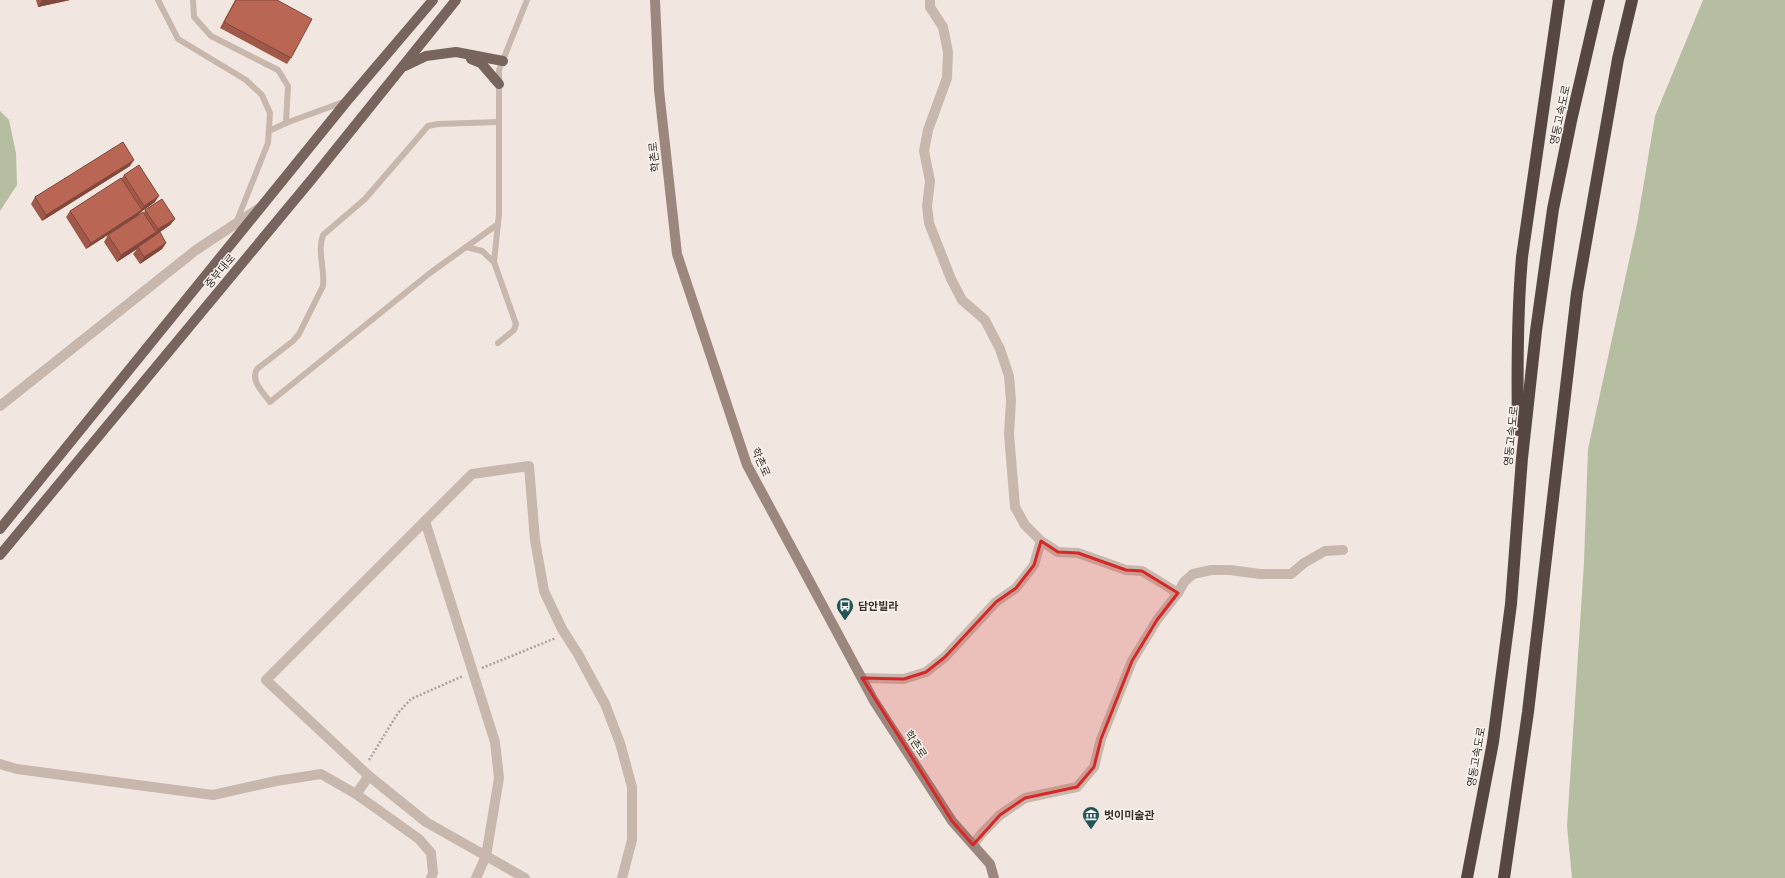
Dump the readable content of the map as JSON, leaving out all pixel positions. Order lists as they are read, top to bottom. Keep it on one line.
{"streets":{"highway":["영동고속도로"],"main road":["중부대로"],"street":["학촌로"]},"places":{"bus stop":["담안빌라"],"museum":["벗이미술관"]}}
